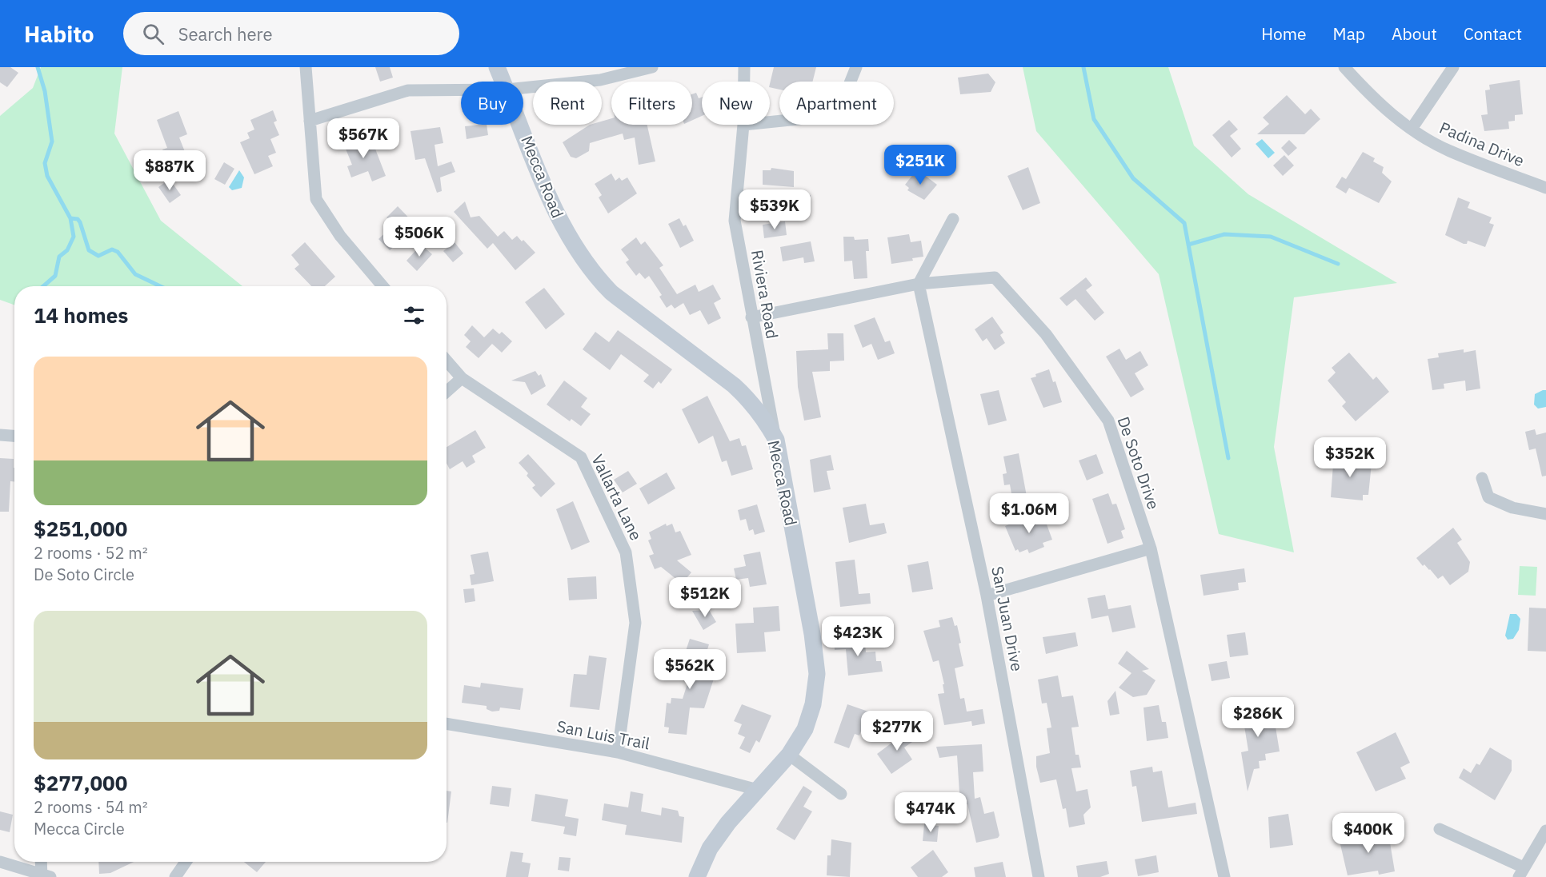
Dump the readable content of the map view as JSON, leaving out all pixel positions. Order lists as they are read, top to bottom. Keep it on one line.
{"streets":{"street":["Padina Drive","Mecca Road","Riviera Road","De Soto Drive","Vallarta Lane","San Juan Drive","San Luis Trail"]},"crossings":[["Mecca Road","Riviera Road"],["Mecca Road","San Luis Trail"],["Riviera Road","De Soto Drive"],["De Soto Drive","San Juan Drive"],["Vallarta Lane","San Luis Trail"]],"page":{"header":"Habito","search":"Search here","nav":["Home","Map","About","Contact"],"chip":["Buy","Rent","Filters","New","Apartment"],"price":["$567K","$251K","$887K","$539K","$506K","$352K","$1.06M","$512K","$423K","$562K","$286K","$277K","$474K","$400K"],"heading":"14 homes","list":[{"name":"$251,000","note":"2 rooms · 52 m² · De Soto Circle"},{"name":"$277,000","note":"2 rooms · 54 m² · Mecca Circle"}]}}
